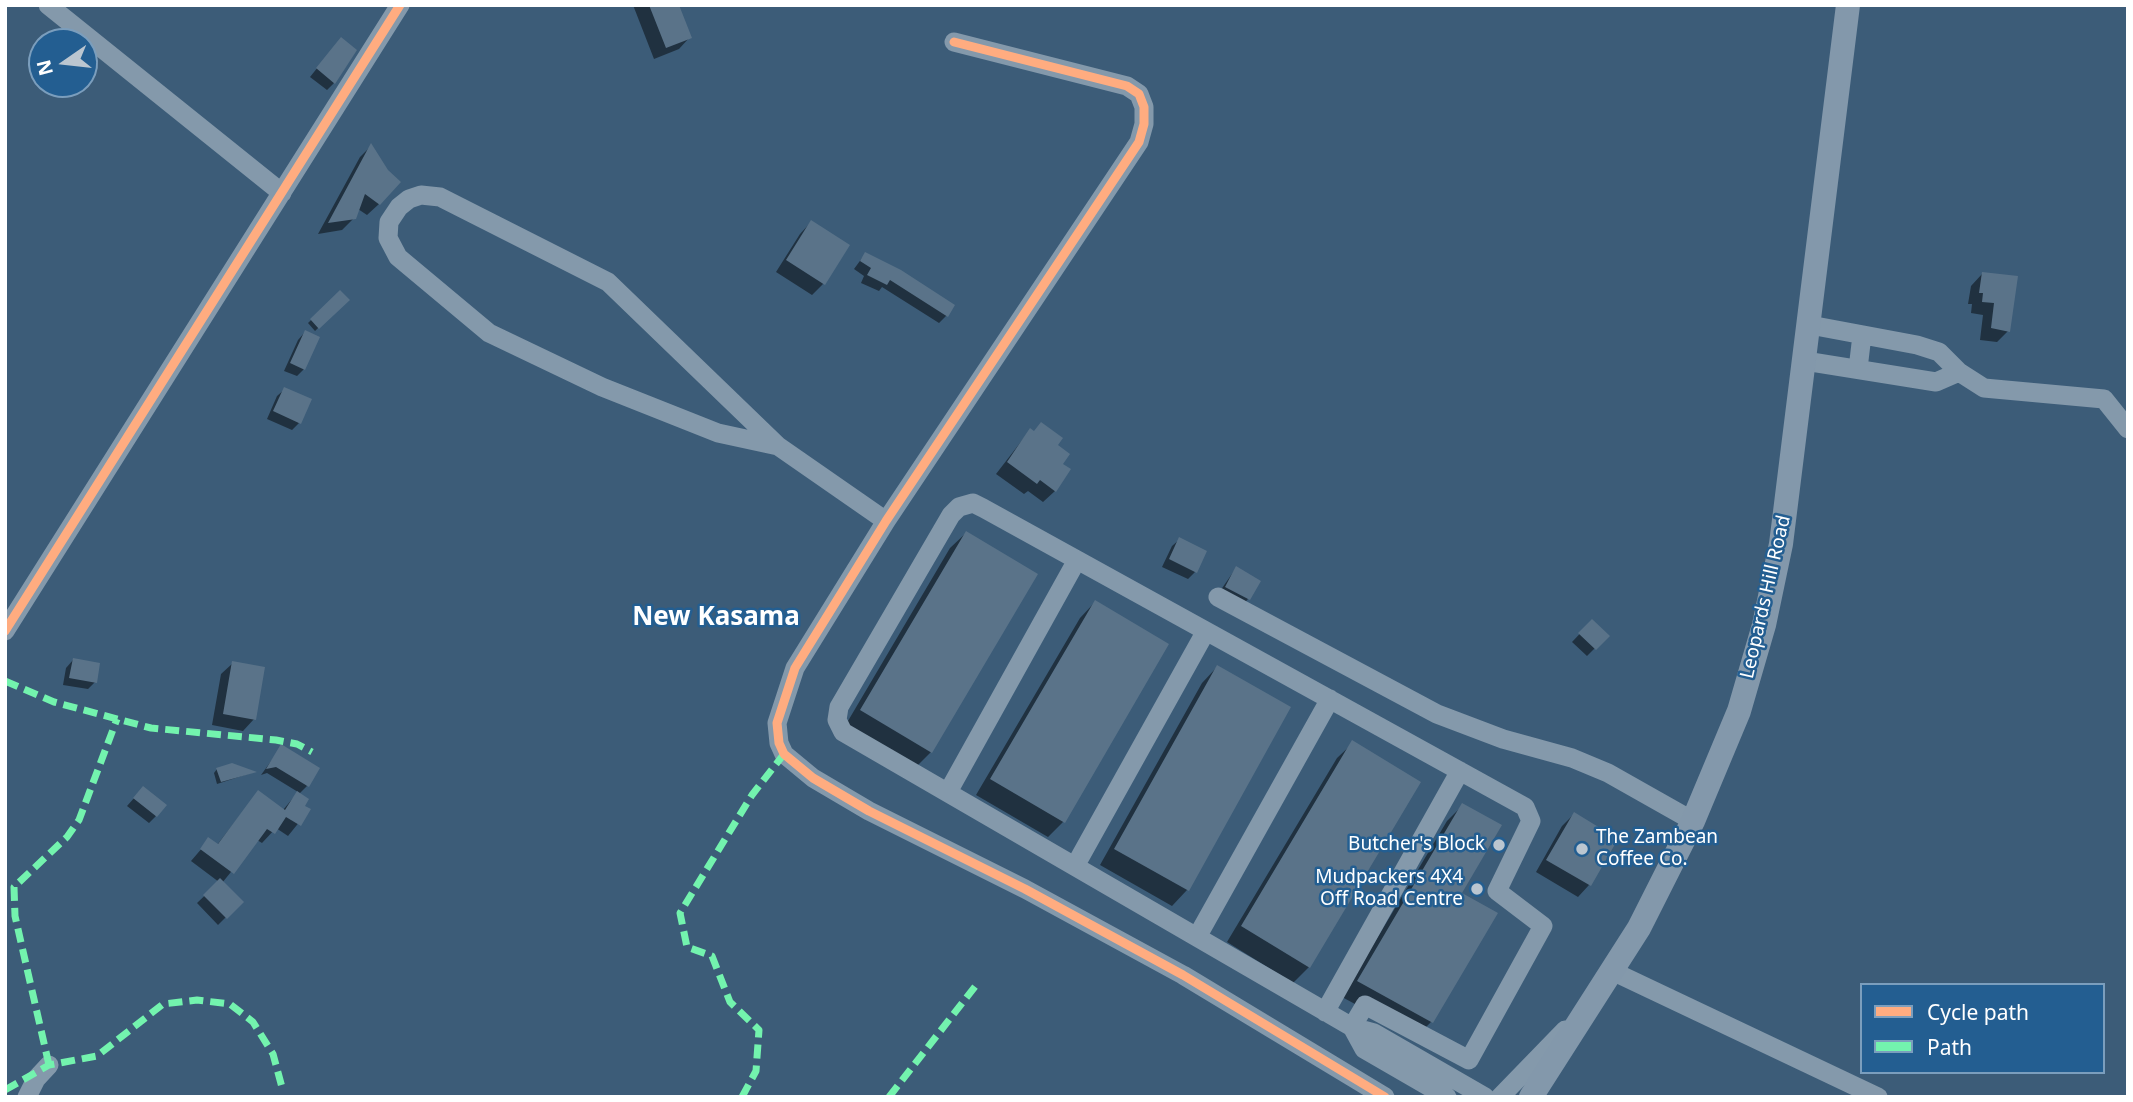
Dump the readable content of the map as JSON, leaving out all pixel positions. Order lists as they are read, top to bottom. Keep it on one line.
{"streets":{"main road":["Leopards Hill Road"]},"districts":["New Kasama"],"places":["Butcher's Block","The Zambean Coffee Co.","Mudpackers 4X4 Off Road Centre"],"legend":["Cycle path","Path"],"north":"left"}
